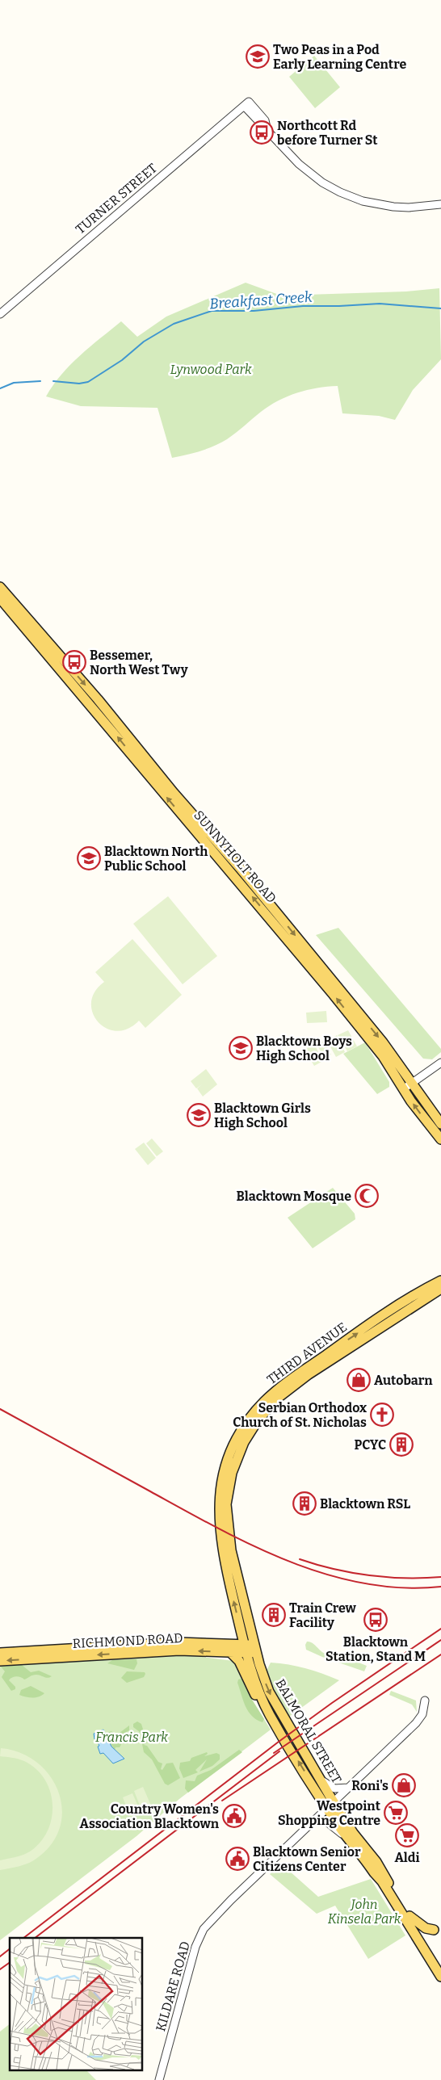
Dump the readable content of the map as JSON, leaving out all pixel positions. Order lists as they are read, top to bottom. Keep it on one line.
{"streets":{"main road":["SUNNYHOLT ROAD","THIRD AVENUE","RICHMOND ROAD","BALMORAL STREET"],"street":["TURNER STREET","KILDARE ROAD"]},"crossings":[["THIRD AVENUE","RICHMOND ROAD"],["THIRD AVENUE","BALMORAL STREET"],["RICHMOND ROAD","BALMORAL STREET"],["BALMORAL STREET","KILDARE ROAD"]],"one_way":["THIRD AVENUE"],"water":["Breakfast Creek"],"parks":["Lynwood Park","Francis Park","John Kinsela Park"],"places":{"school or university":["Two Peas in a Pod Early Learning Centre","Blacktown North Public School","Blacktown Boys High School","Blacktown Girls High School"],"bus stop":["Northcott Rd before Turner St","Bessemer, North West Twy","Blacktown Station, Stand M"],"mosque":["Blacktown Mosque"],"shop":["Autobarn","Roni's"],"church":["Serbian Orthodox Church of St. Nicholas"],"building":["PCYC","Blacktown RSL","Train Crew Facility"],"supermarket":["Westpoint Shopping Centre","Aldi"],"public building":["Country Women's Association Blacktown","Blacktown Senior Citizens Center"]}}
